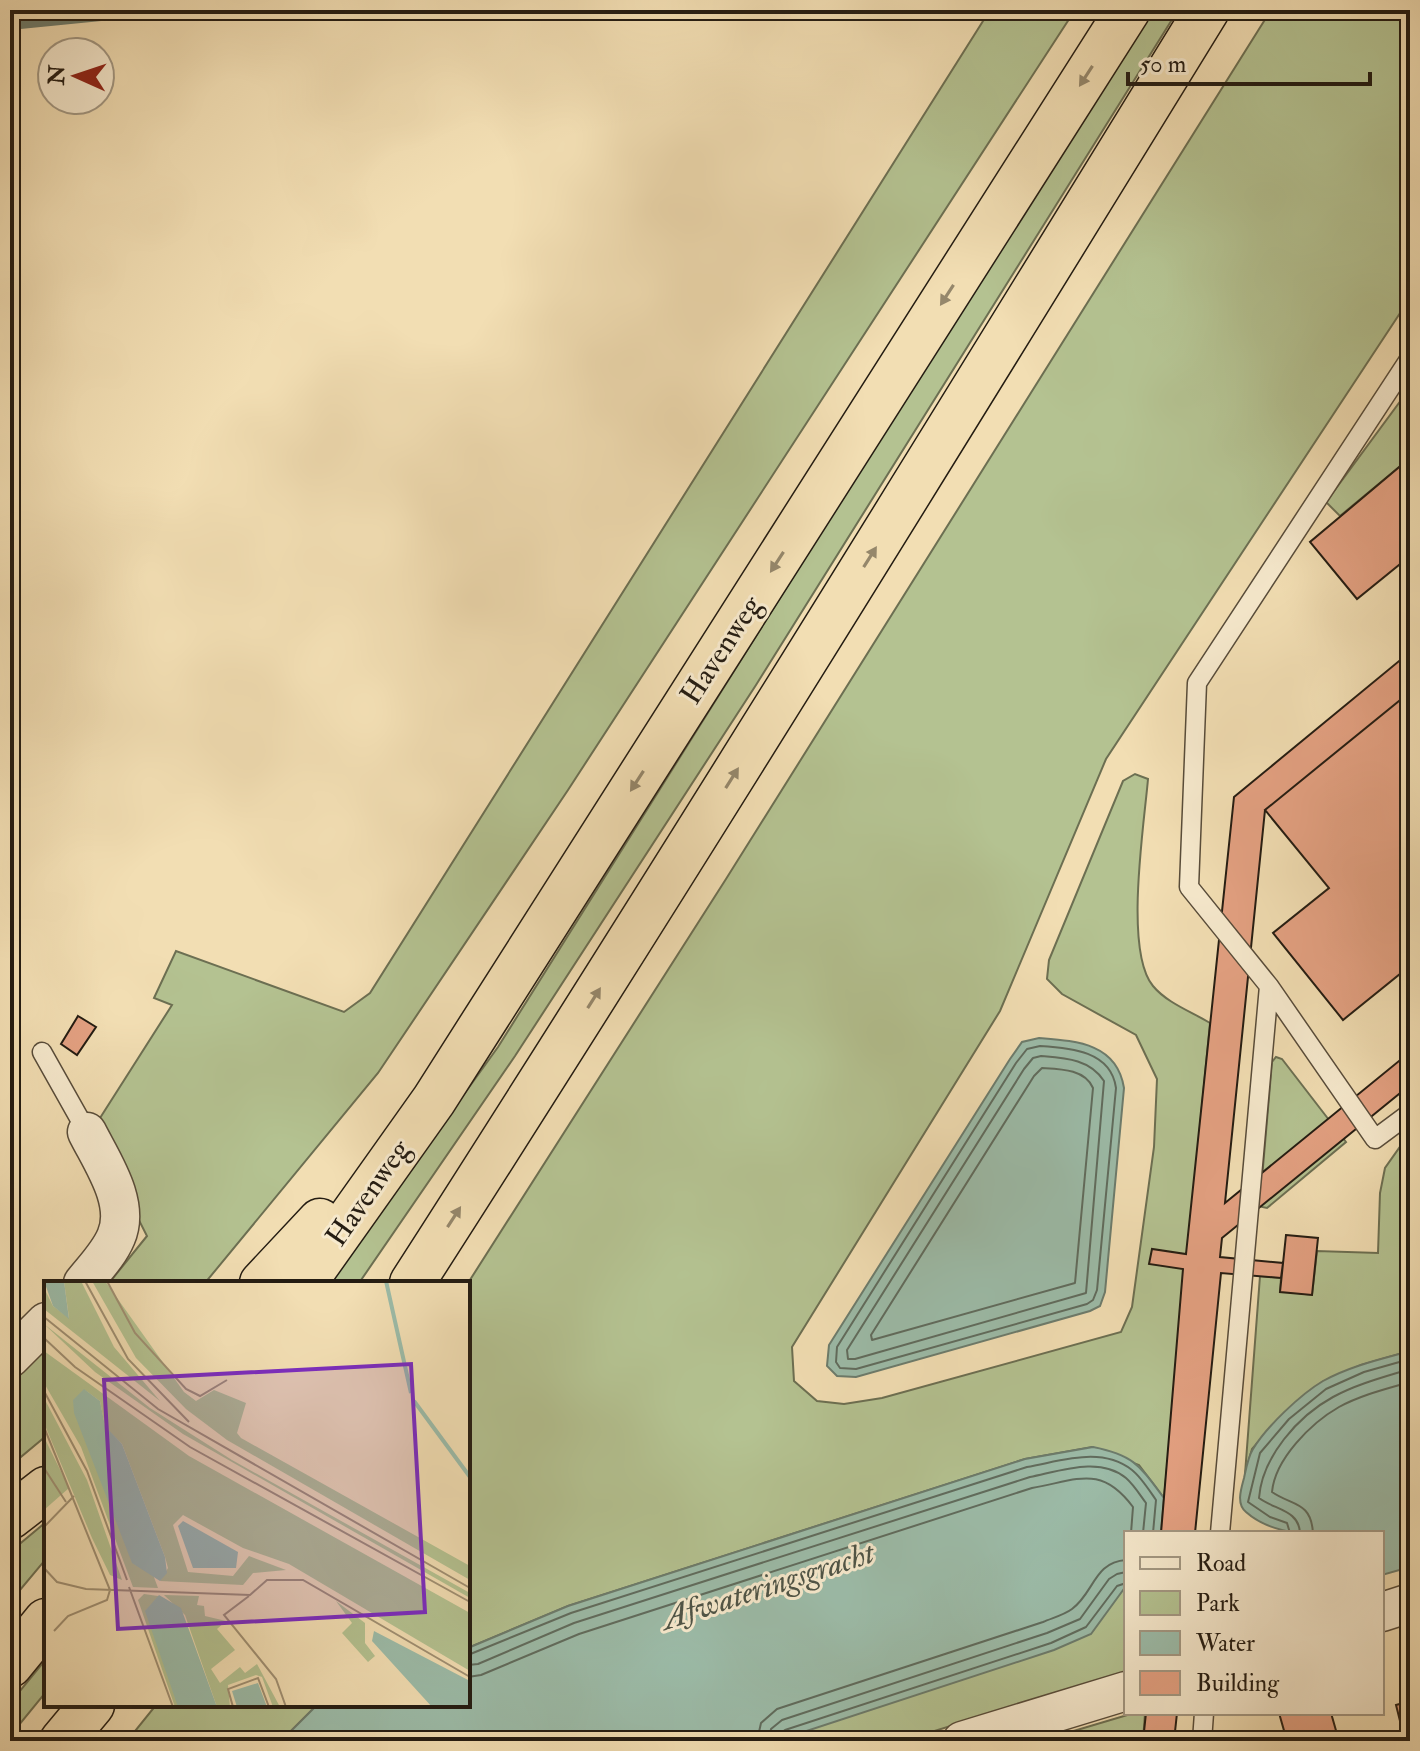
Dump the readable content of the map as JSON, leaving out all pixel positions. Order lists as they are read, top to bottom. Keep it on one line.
{"streets":{"highway":["Havenweg"]},"water":["Afwateringsgracht"],"legend":["Road","Park","Water","Building"],"scale_bar":"50 m","north":"left"}
